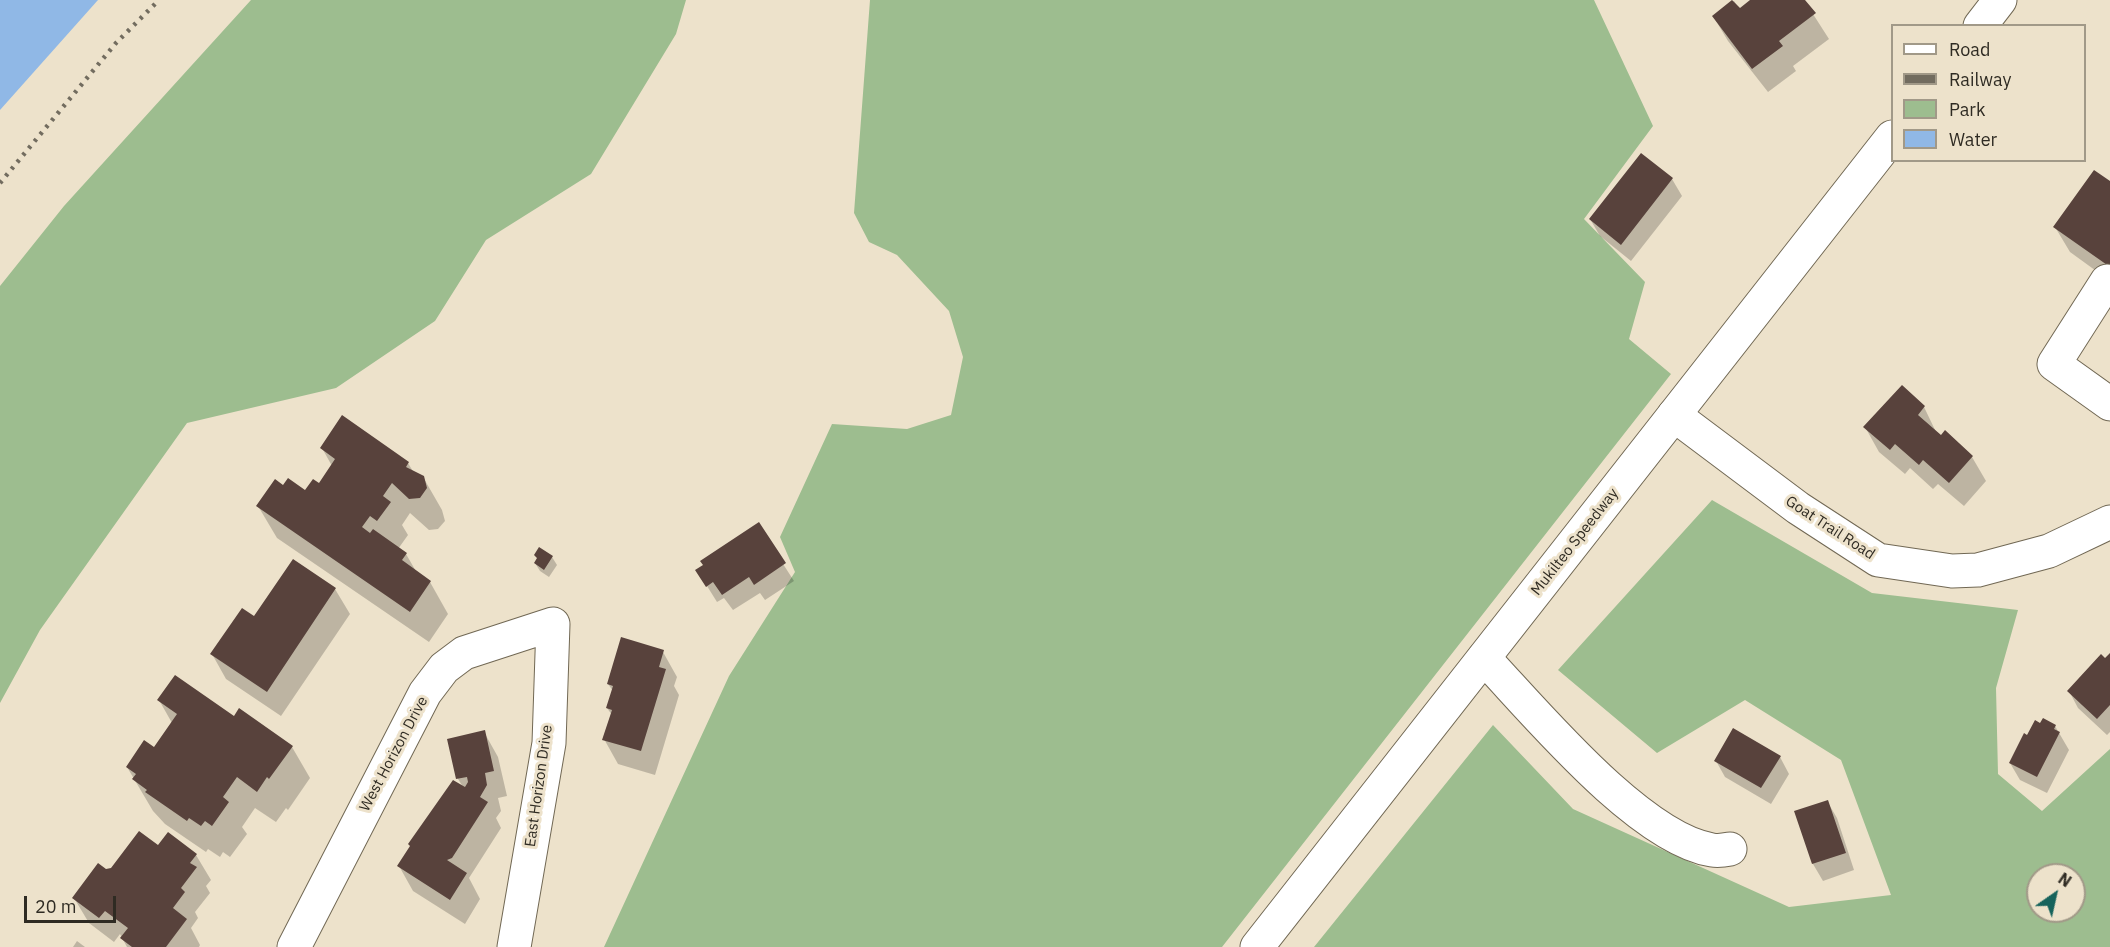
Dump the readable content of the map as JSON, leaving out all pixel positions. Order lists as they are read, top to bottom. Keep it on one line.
{"streets":{"street":["Goat Trail Road","Mukilteo Speedway","West Horizon Drive","East Horizon Drive"]},"crossings":[["Goat Trail Road","Mukilteo Speedway"],["West Horizon Drive","East Horizon Drive"]],"legend":["Road","Railway","Park","Water"],"scale_bar":"20 m","north":"top right"}
